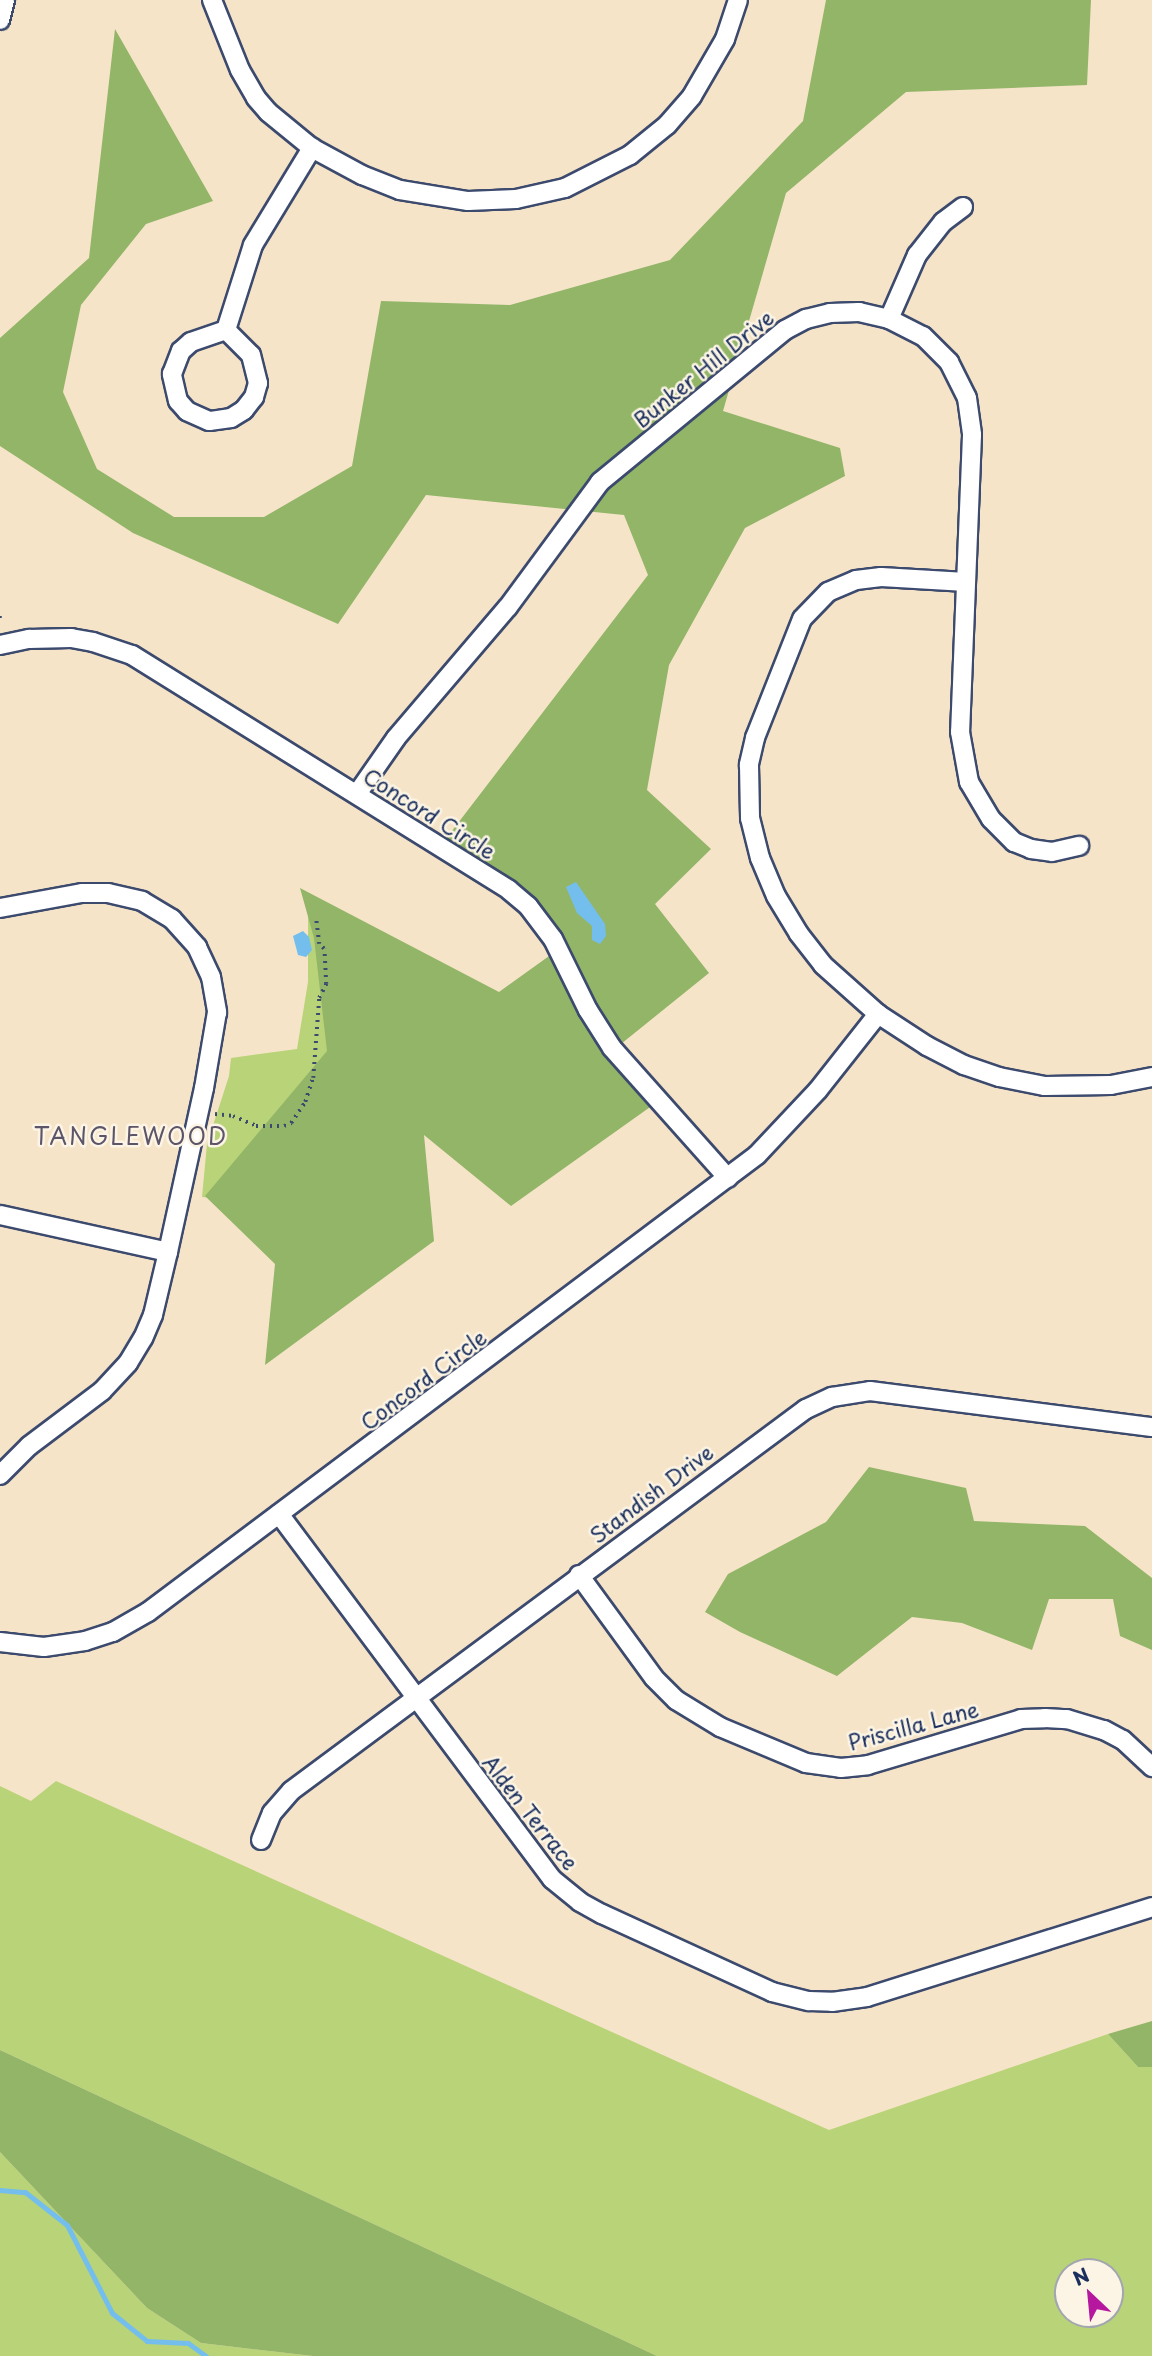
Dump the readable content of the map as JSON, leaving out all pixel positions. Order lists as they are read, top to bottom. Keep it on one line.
{"streets":{"street":["Bunker Hill Drive","Concord Circle","Standish Drive","Priscilla Lane","Alden Terrace"]},"crossings":[["Bunker Hill Drive","Concord Circle"],["Concord Circle","Alden Terrace"],["Standish Drive","Priscilla Lane"],["Standish Drive","Alden Terrace"]],"districts":["TANGLEWOOD"],"north":"top left"}
